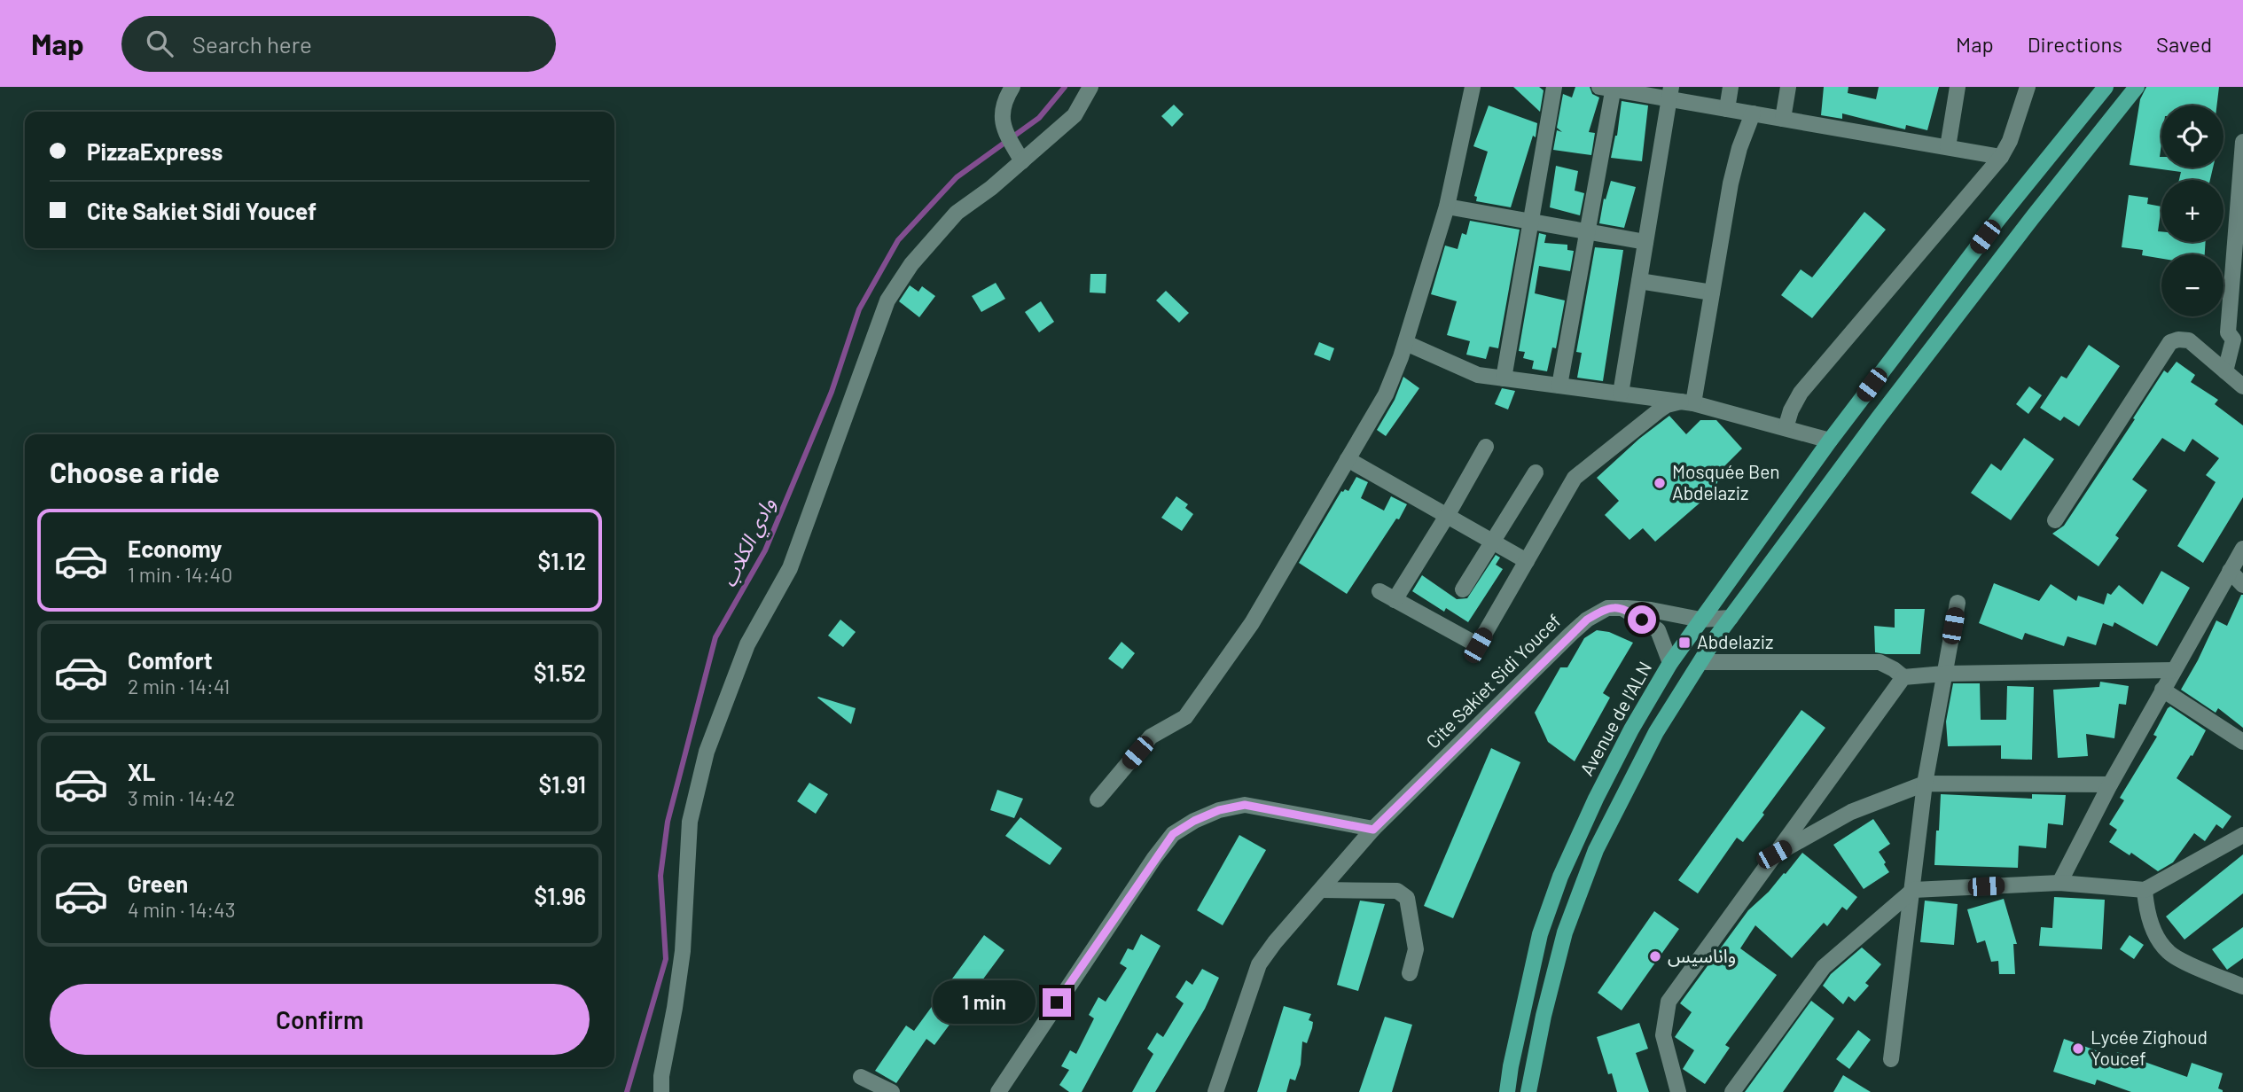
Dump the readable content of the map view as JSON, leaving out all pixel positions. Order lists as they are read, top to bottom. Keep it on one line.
{"streets":{"main road":["Avenue de l'ALN"],"street":["Cite Sakiet Sidi Youcef"]},"water":["وادي الكلاب"],"places":{"other":["Mosquée Ben Abdelaziz","واناسيس","Lycée Zighoud Youcef"],"transit":["Abdelaziz"]},"page":{"header":"Map","search":"Search here","nav":["Map","Directions","Saved"],"map_buttons":["+","−"],"banner":["PizzaExpress","Cite Sakiet Sidi Youcef"],"heading":"Choose a ride","list":[{"name":"Economy","note":"1 min · 14:40","value":"$1.12"},{"name":"Comfort","note":"2 min · 14:41","value":"$1.52"},{"name":"XL","note":"3 min · 14:42","value":"$1.91"},{"name":"Green","note":"4 min · 14:43","value":"$1.96"}],"buttons":"Confirm","bubble":"1 min"}}
